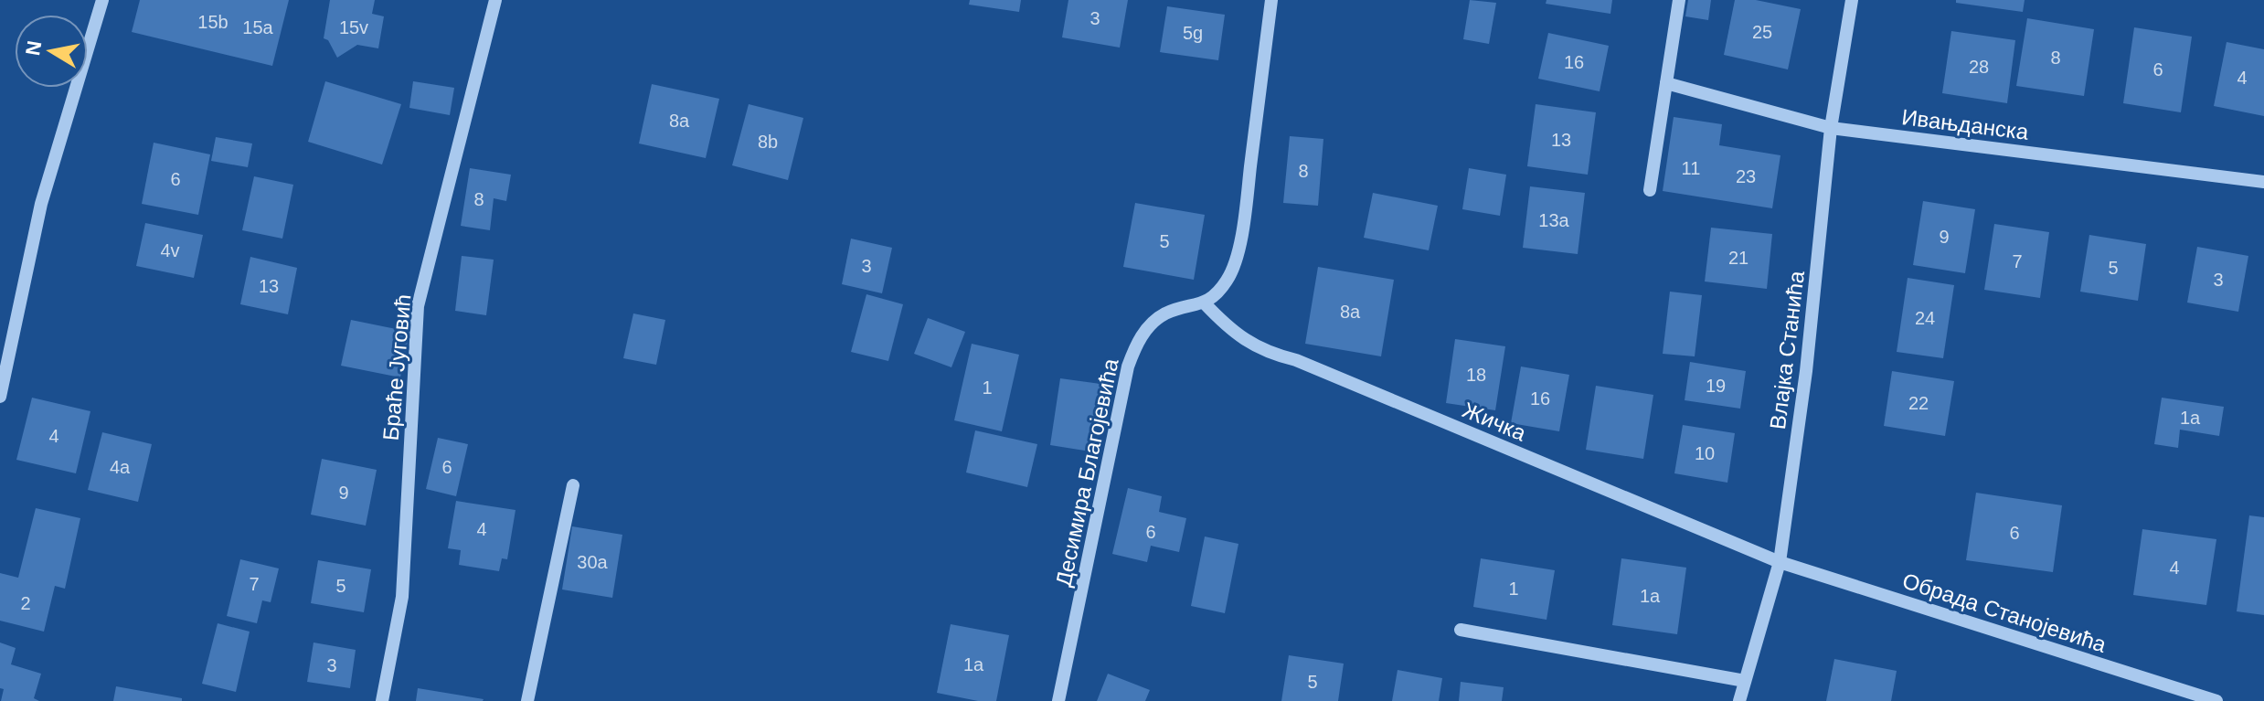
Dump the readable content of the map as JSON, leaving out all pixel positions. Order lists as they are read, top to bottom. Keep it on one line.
{"streets":{"street":["Ивањданска","Влајка Станића","Браће Југовић","Жичка","Десимира Благојевића","Обрада Станојевића"]},"crossings":[["Ивањданска","Влајка Станића"],["Влајка Станића","Жичка"],["Влајка Станића","Обрада Станојевића"],["Жичка","Десимира Благојевића"],["Жичка","Обрада Станојевића"]],"house_numbers":["3","15b","15a","15v","25","5g","8","16","28","6","4","8a","13","8b","11","8","23","6","8","13a","9","5","4v","21","7","3","5","3","13","8a","24","18","19","1","16","22","1a","4","10","4a","6","9","4","6","6","30a","4","7","5","1","1a","2","1a","3","5"],"north":"left"}
